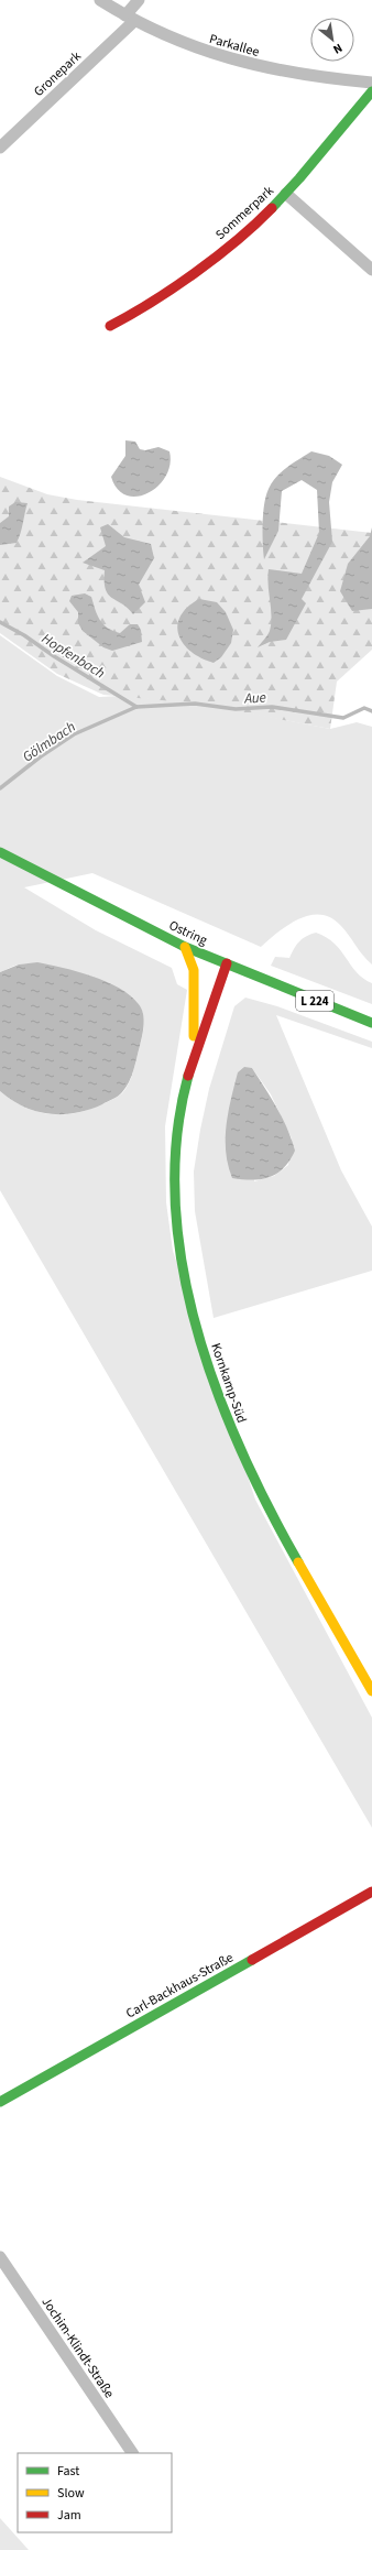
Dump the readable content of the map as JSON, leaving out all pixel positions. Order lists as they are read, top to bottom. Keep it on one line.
{"streets":{"street":["Parkallee","Gronepark","Sommerpark","Ostring","L 224","Kornkamp-Süd","Carl-Backhaus-Straße","Jochim-Klindt-Straße"]},"crossings":[["Parkallee","Gronepark"],["Parkallee","Sommerpark"],["Ostring","Kornkamp-Süd"]],"water":["Hopfenbach","Aue","Gölmbach"],"legend":["Fast","Slow","Jam"],"north":"bottom right"}
